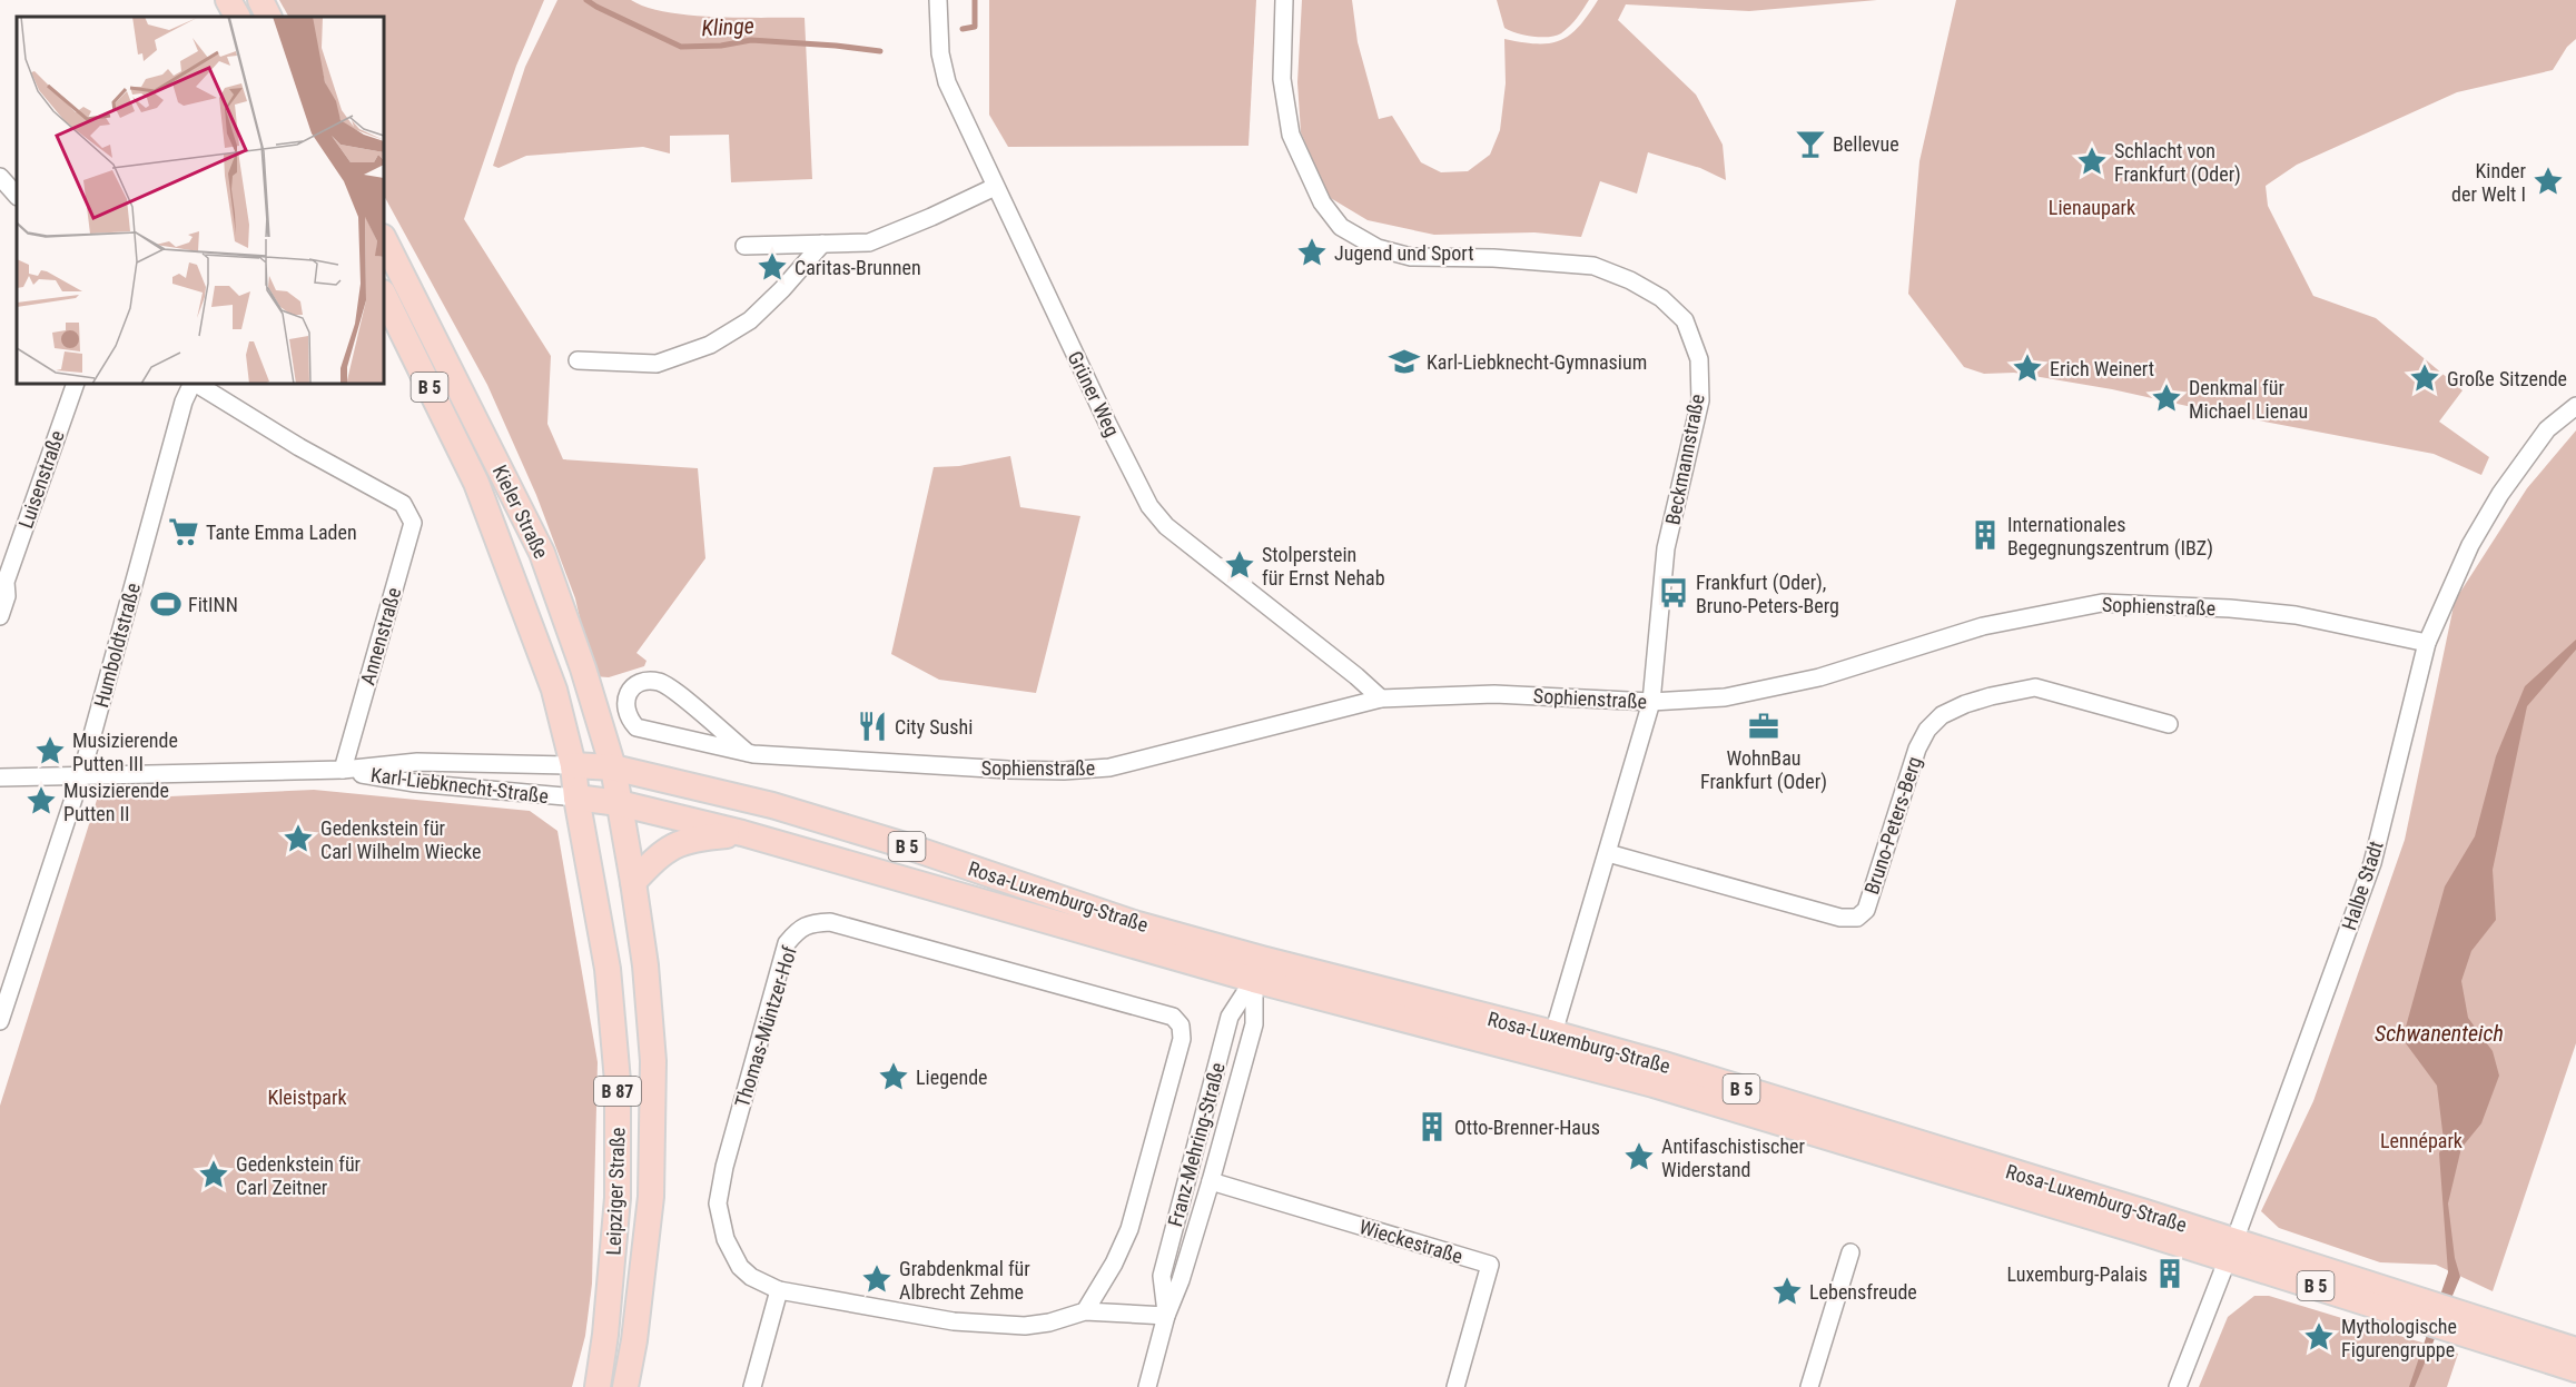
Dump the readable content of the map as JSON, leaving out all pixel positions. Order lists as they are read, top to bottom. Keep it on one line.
{"streets":{"main road":["B 5","Kieler Straße","Rosa-Luxemburg-Straße","B 87","Leipziger Straße"],"street":["Grüner Weg","Beckmannstraße","Luisenstraße","Sophienstraße","Annenstraße","Humboldtstraße","Karl-Liebknecht-Straße","Bruno-Peters-Berg","Halbe Stadt","Thomas-Müntzer-Hof","Franz-Mehring-Straße","Wieckestraße"]},"crossings":[["Grüner Weg","Sophienstraße"],["Beckmannstraße","Sophienstraße"],["Beckmannstraße","Bruno-Peters-Berg"],["Beckmannstraße","Rosa-Luxemburg-Straße"],["Kieler Straße","Karl-Liebknecht-Straße"],["Kieler Straße","Rosa-Luxemburg-Straße"],["Kieler Straße","Leipziger Straße"],["Sophienstraße","Halbe Stadt"],["Annenstraße","Karl-Liebknecht-Straße"],["Humboldtstraße","Karl-Liebknecht-Straße"],["Karl-Liebknecht-Straße","Rosa-Luxemburg-Straße"],["Karl-Liebknecht-Straße","Leipziger Straße"],["Halbe Stadt","Rosa-Luxemburg-Straße"],["Rosa-Luxemburg-Straße","Franz-Mehring-Straße"],["Rosa-Luxemburg-Straße","Leipziger Straße"],["Thomas-Müntzer-Hof","Franz-Mehring-Straße"],["Franz-Mehring-Straße","Wieckestraße"]],"water":["Klinge","Schwanenteich"],"parks":["Lienaupark","Kleistpark","Lennépark"],"places":{"bar":["Bellevue"],"place":["Schlacht von Frankfurt (Oder)","Kinder der Welt I","Jugend und Sport","Caritas-Brunnen","Erich Weinert","Große Sitzende","Denkmal für Michael Lienau","Stolperstein für Ernst Nehab","Musizierende Putten III","Musizierende Putten II","Gedenkstein für Carl Wilhelm Wiecke","Liegende","Antifaschistischer Widerstand","Gedenkstein für Carl Zeitner","Grabdenkmal für Albrecht Zehme","Lebensfreude","Mythologische Figurengruppe"],"school or university":["Karl-Liebknecht-Gymnasium"],"supermarket":["Tante Emma Laden"],"building":["Internationales Begegnungszentrum (IBZ)","Otto-Brenner-Haus","Luxemburg-Palais"],"bus stop":["Frankfurt (Oder), Bruno-Peters-Berg"],"sports":["FitINN"],"restaurant":["City Sushi"],"office":["WohnBau Frankfurt (Oder)"]}}
